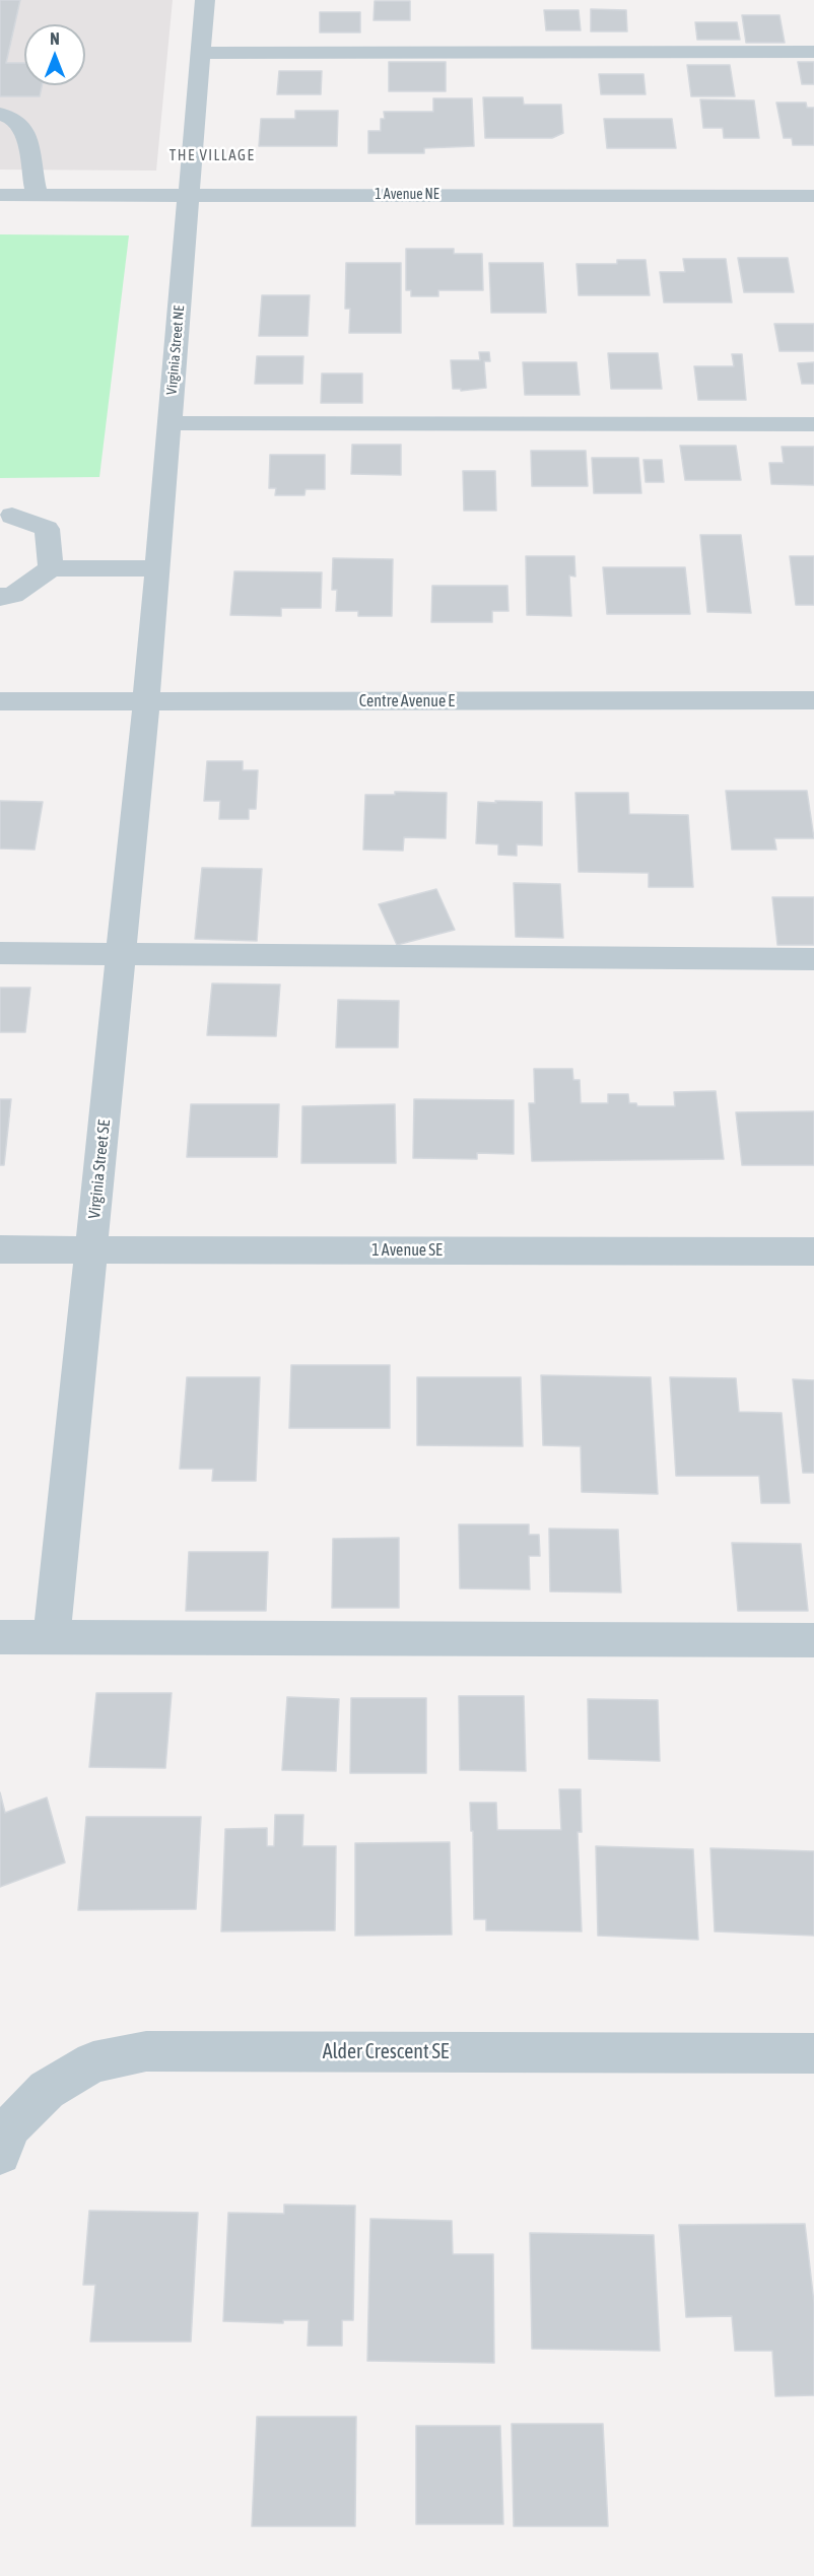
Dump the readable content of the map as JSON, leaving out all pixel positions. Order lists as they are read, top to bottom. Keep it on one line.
{"streets":{"street":["1 Avenue NE","Virginia Street NE","Centre Avenue E","Virginia Street SE","1 Avenue SE","Alder Crescent SE"]},"crossings":[["1 Avenue NE","Virginia Street NE"],["Virginia Street NE","Centre Avenue E"],["Virginia Street NE","Virginia Street SE"],["Centre Avenue E","Virginia Street SE"],["Virginia Street SE","1 Avenue SE"]],"districts":["THE VILLAGE"],"north":"top"}
